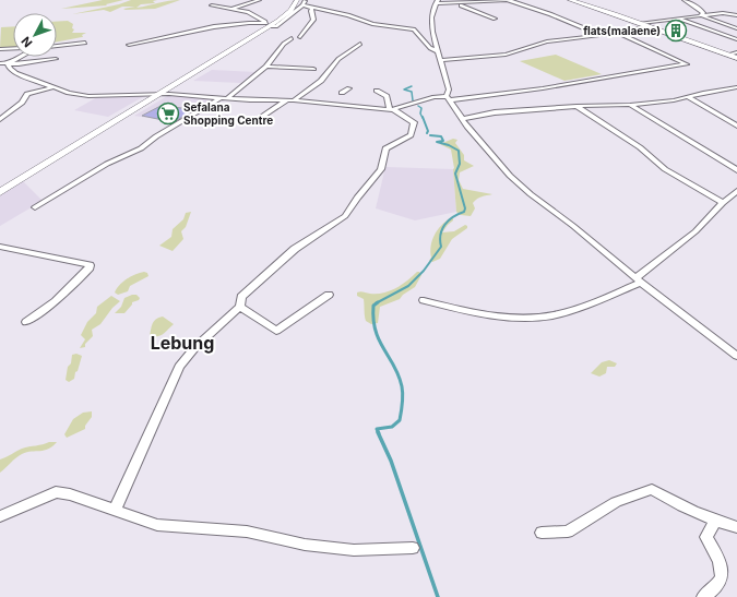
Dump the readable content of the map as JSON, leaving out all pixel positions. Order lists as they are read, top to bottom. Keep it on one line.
{"districts":["Lebung"],"places":{"building":["flats(malaene)"],"supermarket":["Sefalana Shopping Centre"]},"north":"bottom left"}
